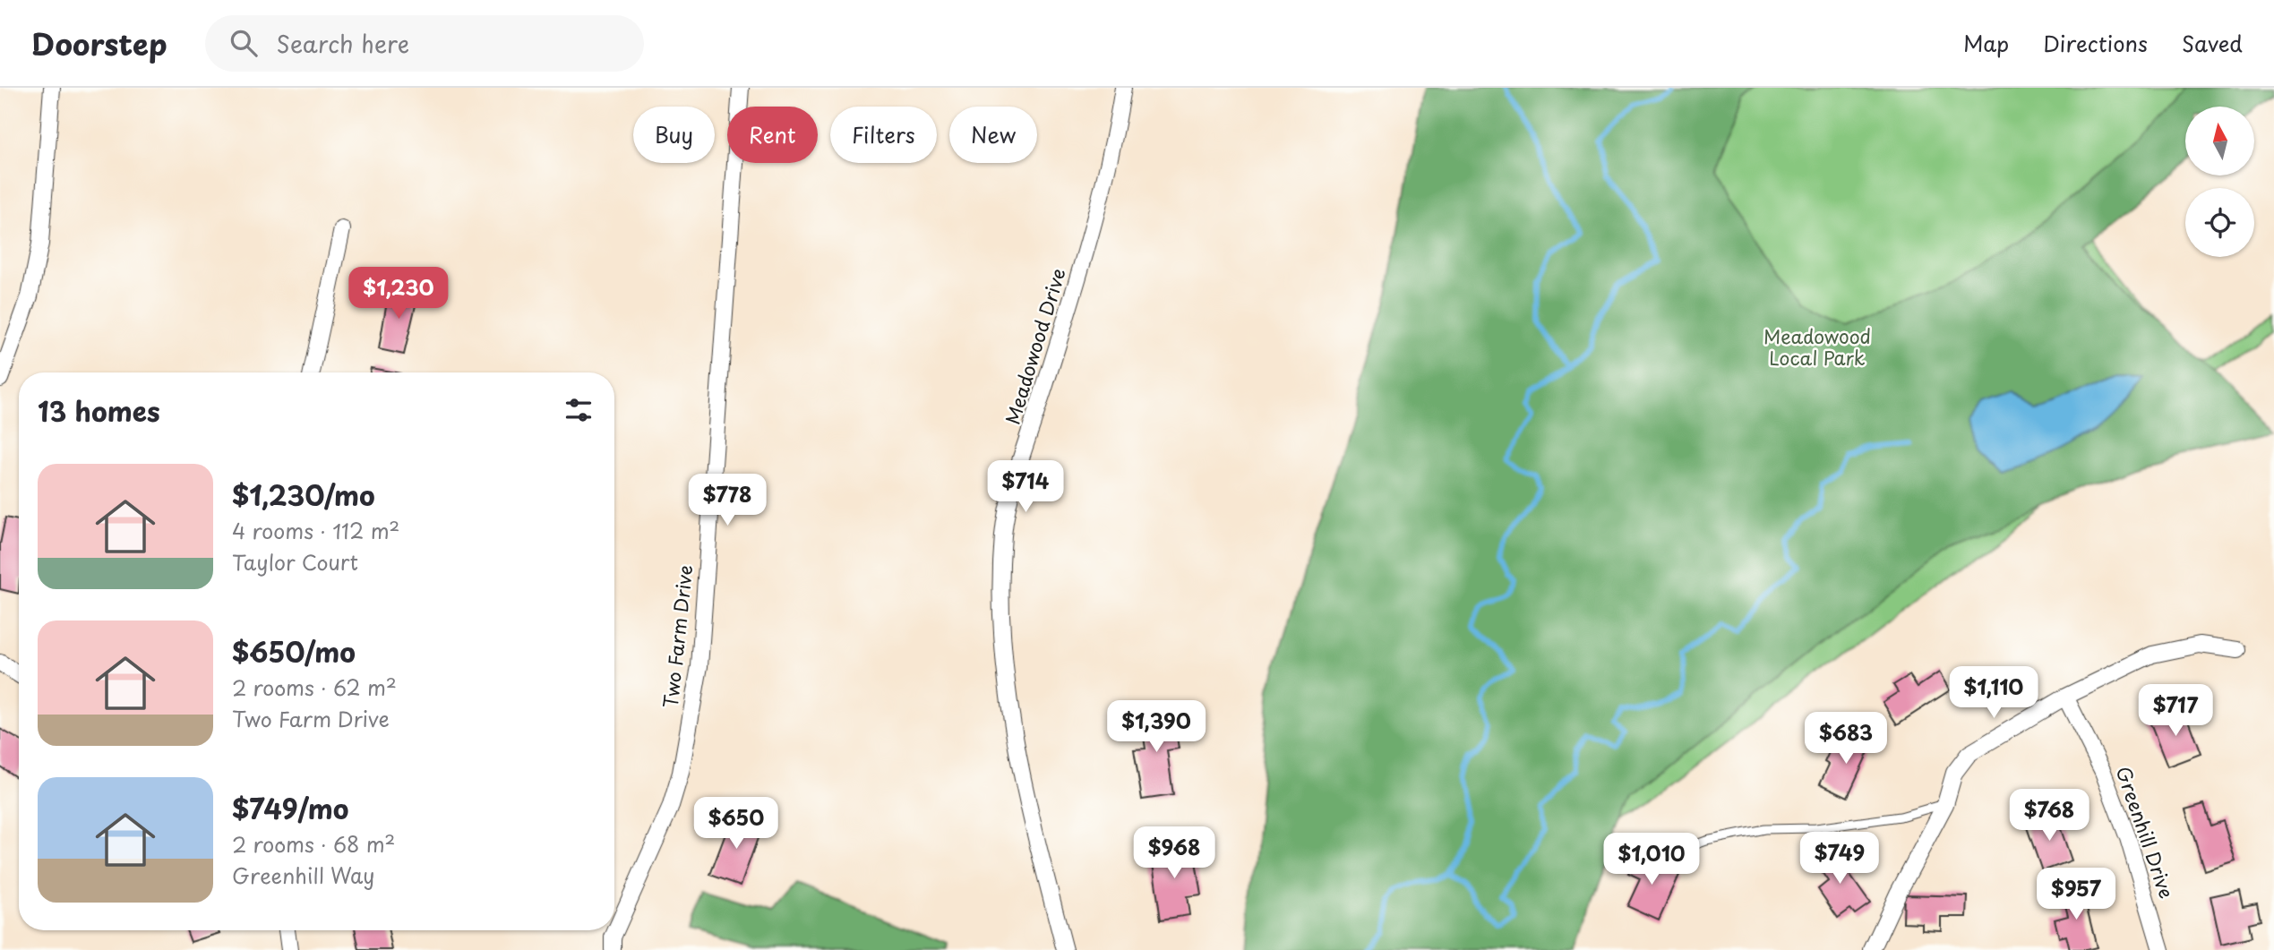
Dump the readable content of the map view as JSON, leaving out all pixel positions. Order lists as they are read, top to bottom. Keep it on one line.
{"streets":{"street":["Meadowood Drive","Two Farm Drive","Greenhill Drive"]},"parks":["Meadowood Local Park"],"north":"top","page":{"header":"Doorstep","search":"Search here","nav":["Map","Directions","Saved"],"chip":["Buy","Rent","Filters","New"],"price":["$1,230","$714","$778","$1,110","$717","$1,390","$683","$768","$650","$968","$749","$1,010","$957"],"heading":"13 homes","list":[{"name":"$1,230/mo","note":"4 rooms · 112 m² · Taylor Court"},{"name":"$650/mo","note":"2 rooms · 62 m² · Two Farm Drive"},{"name":"$749/mo","note":"2 rooms · 68 m² · Greenhill Way"}]}}
